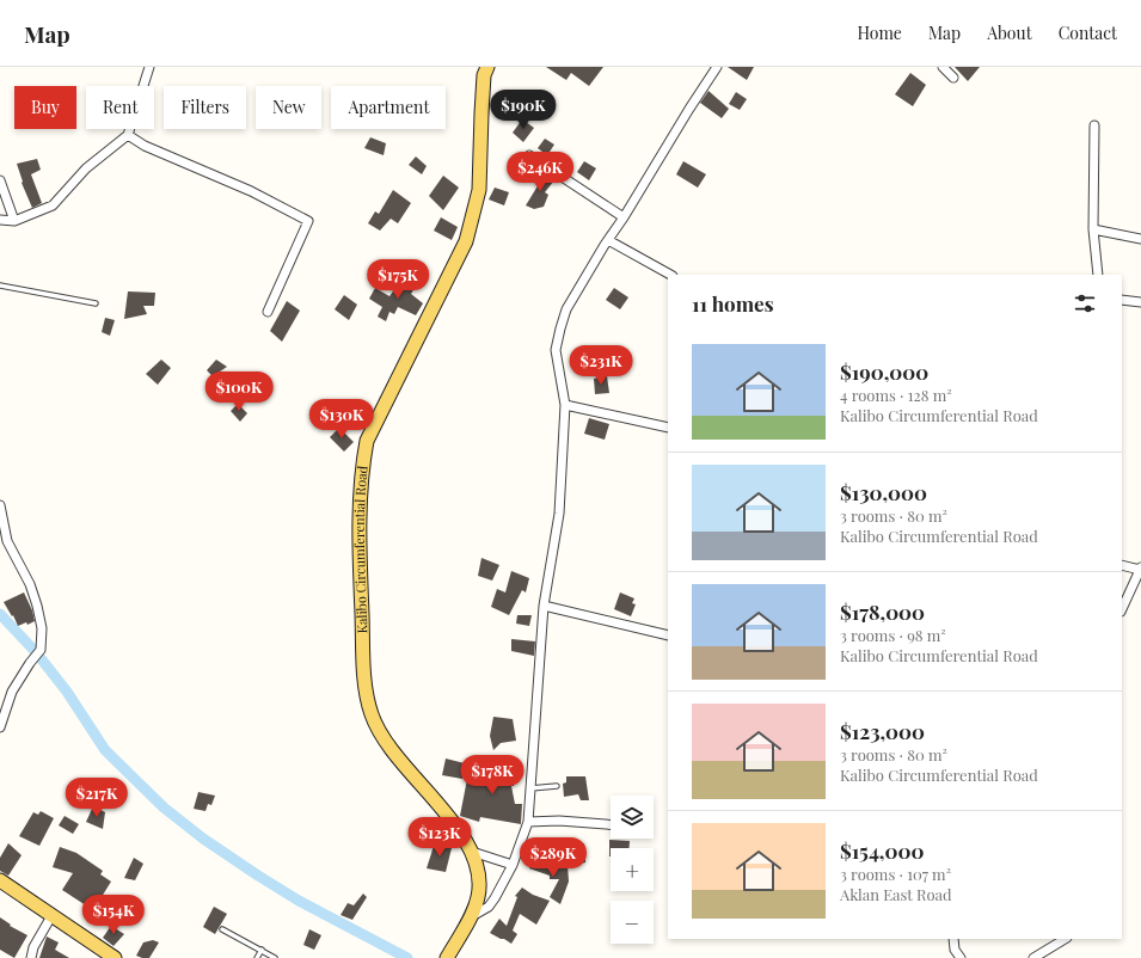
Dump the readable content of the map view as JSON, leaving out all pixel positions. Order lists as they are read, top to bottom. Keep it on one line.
{"streets":{"main road":["Kalibo Circumferential Road"]},"page":{"header":"Map","nav":["Home","Map","About","Contact"],"chip":["Buy","Rent","Filters","New","Apartment"],"price":["$190K","$246K","$175K","$231K","$100K","$130K","$178K","$217K","$123K","$289K","$154K"],"heading":"11 homes","list":[{"name":"$190,000","note":"4 rooms · 128 m² · Kalibo Circumferential Road"},{"name":"$130,000","note":"3 rooms · 80 m² · Kalibo Circumferential Road"},{"name":"$178,000","note":"3 rooms · 98 m² · Kalibo Circumferential Road"},{"name":"$123,000","note":"3 rooms · 80 m² · Kalibo Circumferential Road"},{"name":"$154,000","note":"3 rooms · 107 m² · Aklan East Road"}],"map_buttons":["+","−"]}}
